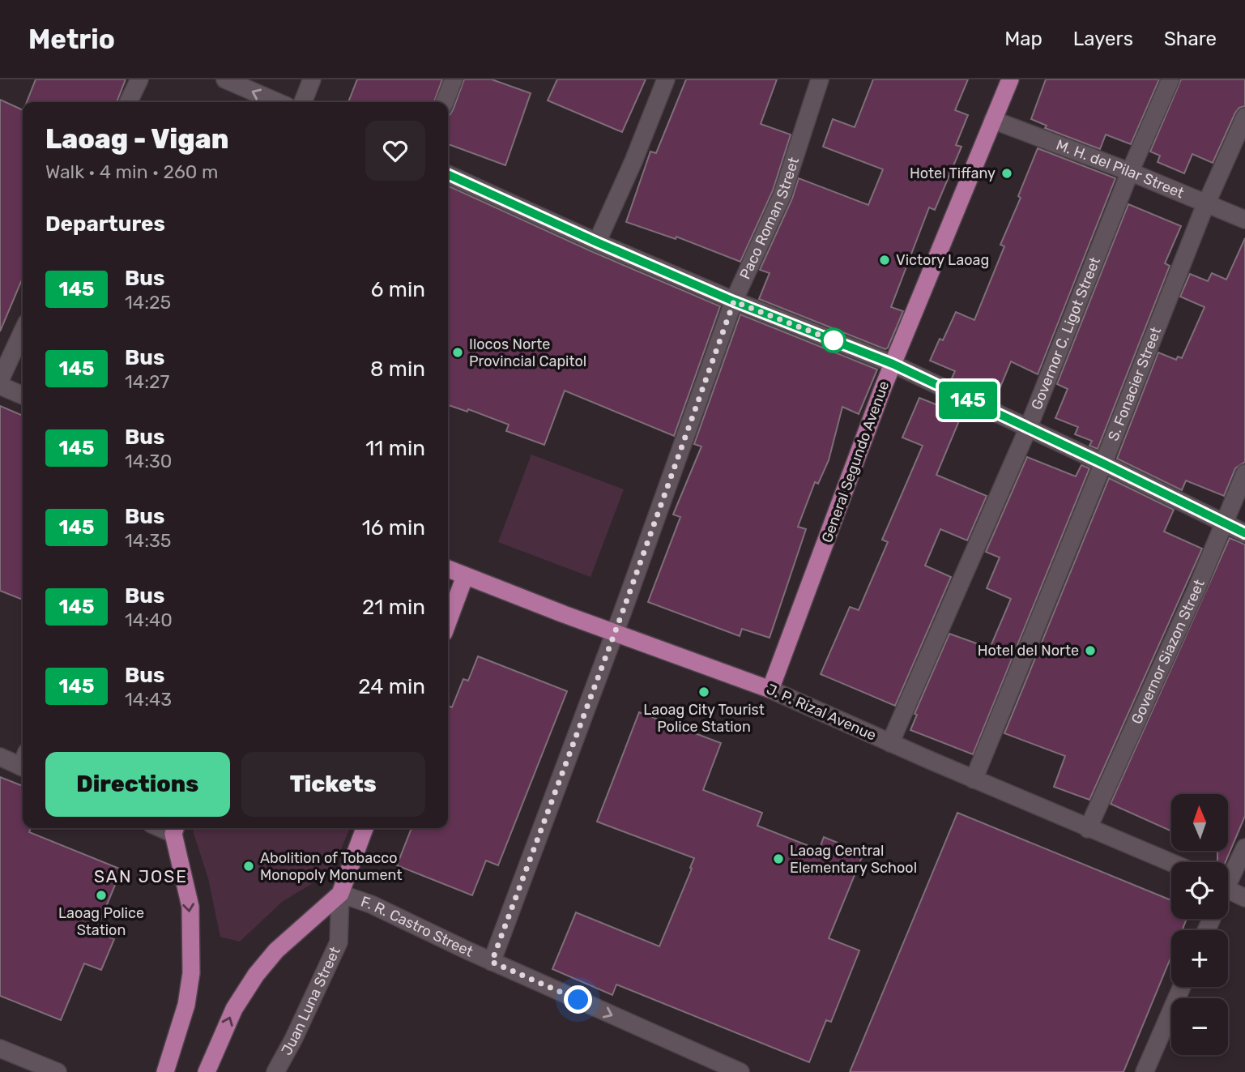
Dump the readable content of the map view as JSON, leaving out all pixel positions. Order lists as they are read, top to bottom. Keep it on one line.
{"streets":{"highway":["General Segundo Avenue","J. P. Rizal Avenue"],"street":["M. H. del Pilar Street","Paco Roman Street","Governor C. Ligot Street","S. Fonacier Street","Governor Siazon Street","F. R. Castro Street","Juan Luna Street"]},"crossings":[["M. H. del Pilar Street","Governor C. Ligot Street"],["M. H. del Pilar Street","S. Fonacier Street"],["M. H. del Pilar Street","General Segundo Avenue"],["Paco Roman Street","J. P. Rizal Avenue"],["Paco Roman Street","F. R. Castro Street"],["Governor C. Ligot Street","J. P. Rizal Avenue"],["S. Fonacier Street","J. P. Rizal Avenue"],["General Segundo Avenue","J. P. Rizal Avenue"],["Governor Siazon Street","J. P. Rizal Avenue"],["F. R. Castro Street","Juan Luna Street"]],"one_way":["F. R. Castro Street"],"districts":["SAN JOSE"],"places":["Hotel Tiffany","Victory Laoag","Ilocos Norte Provincial Capitol","Hotel del Norte","Laoag City Tourist Police Station","Laoag Central Elementary School","Abolition of Tobacco Monopoly Monument","Laoag Police Station"],"lines":["bus line 145"],"north":"top","page":{"header":"Metrio","nav":["Map","Layers","Share"],"on_map":"145","heading":[["Laoag - Vigan","Walk · 4 min · 260 m"],"Departures"],"list":[{"mark":"145","name":"Bus","note":"14:25","value":"6 min"},{"mark":"145","name":"Bus","note":"14:27","value":"8 min"},{"mark":"145","name":"Bus","note":"14:30","value":"11 min"},{"mark":"145","name":"Bus","note":"14:35","value":"16 min"},{"mark":"145","name":"Bus","note":"14:40","value":"21 min"},{"mark":"145","name":"Bus","note":"14:43","value":"24 min"}],"buttons":["Directions","Tickets"],"map_buttons":["+","−"]}}
